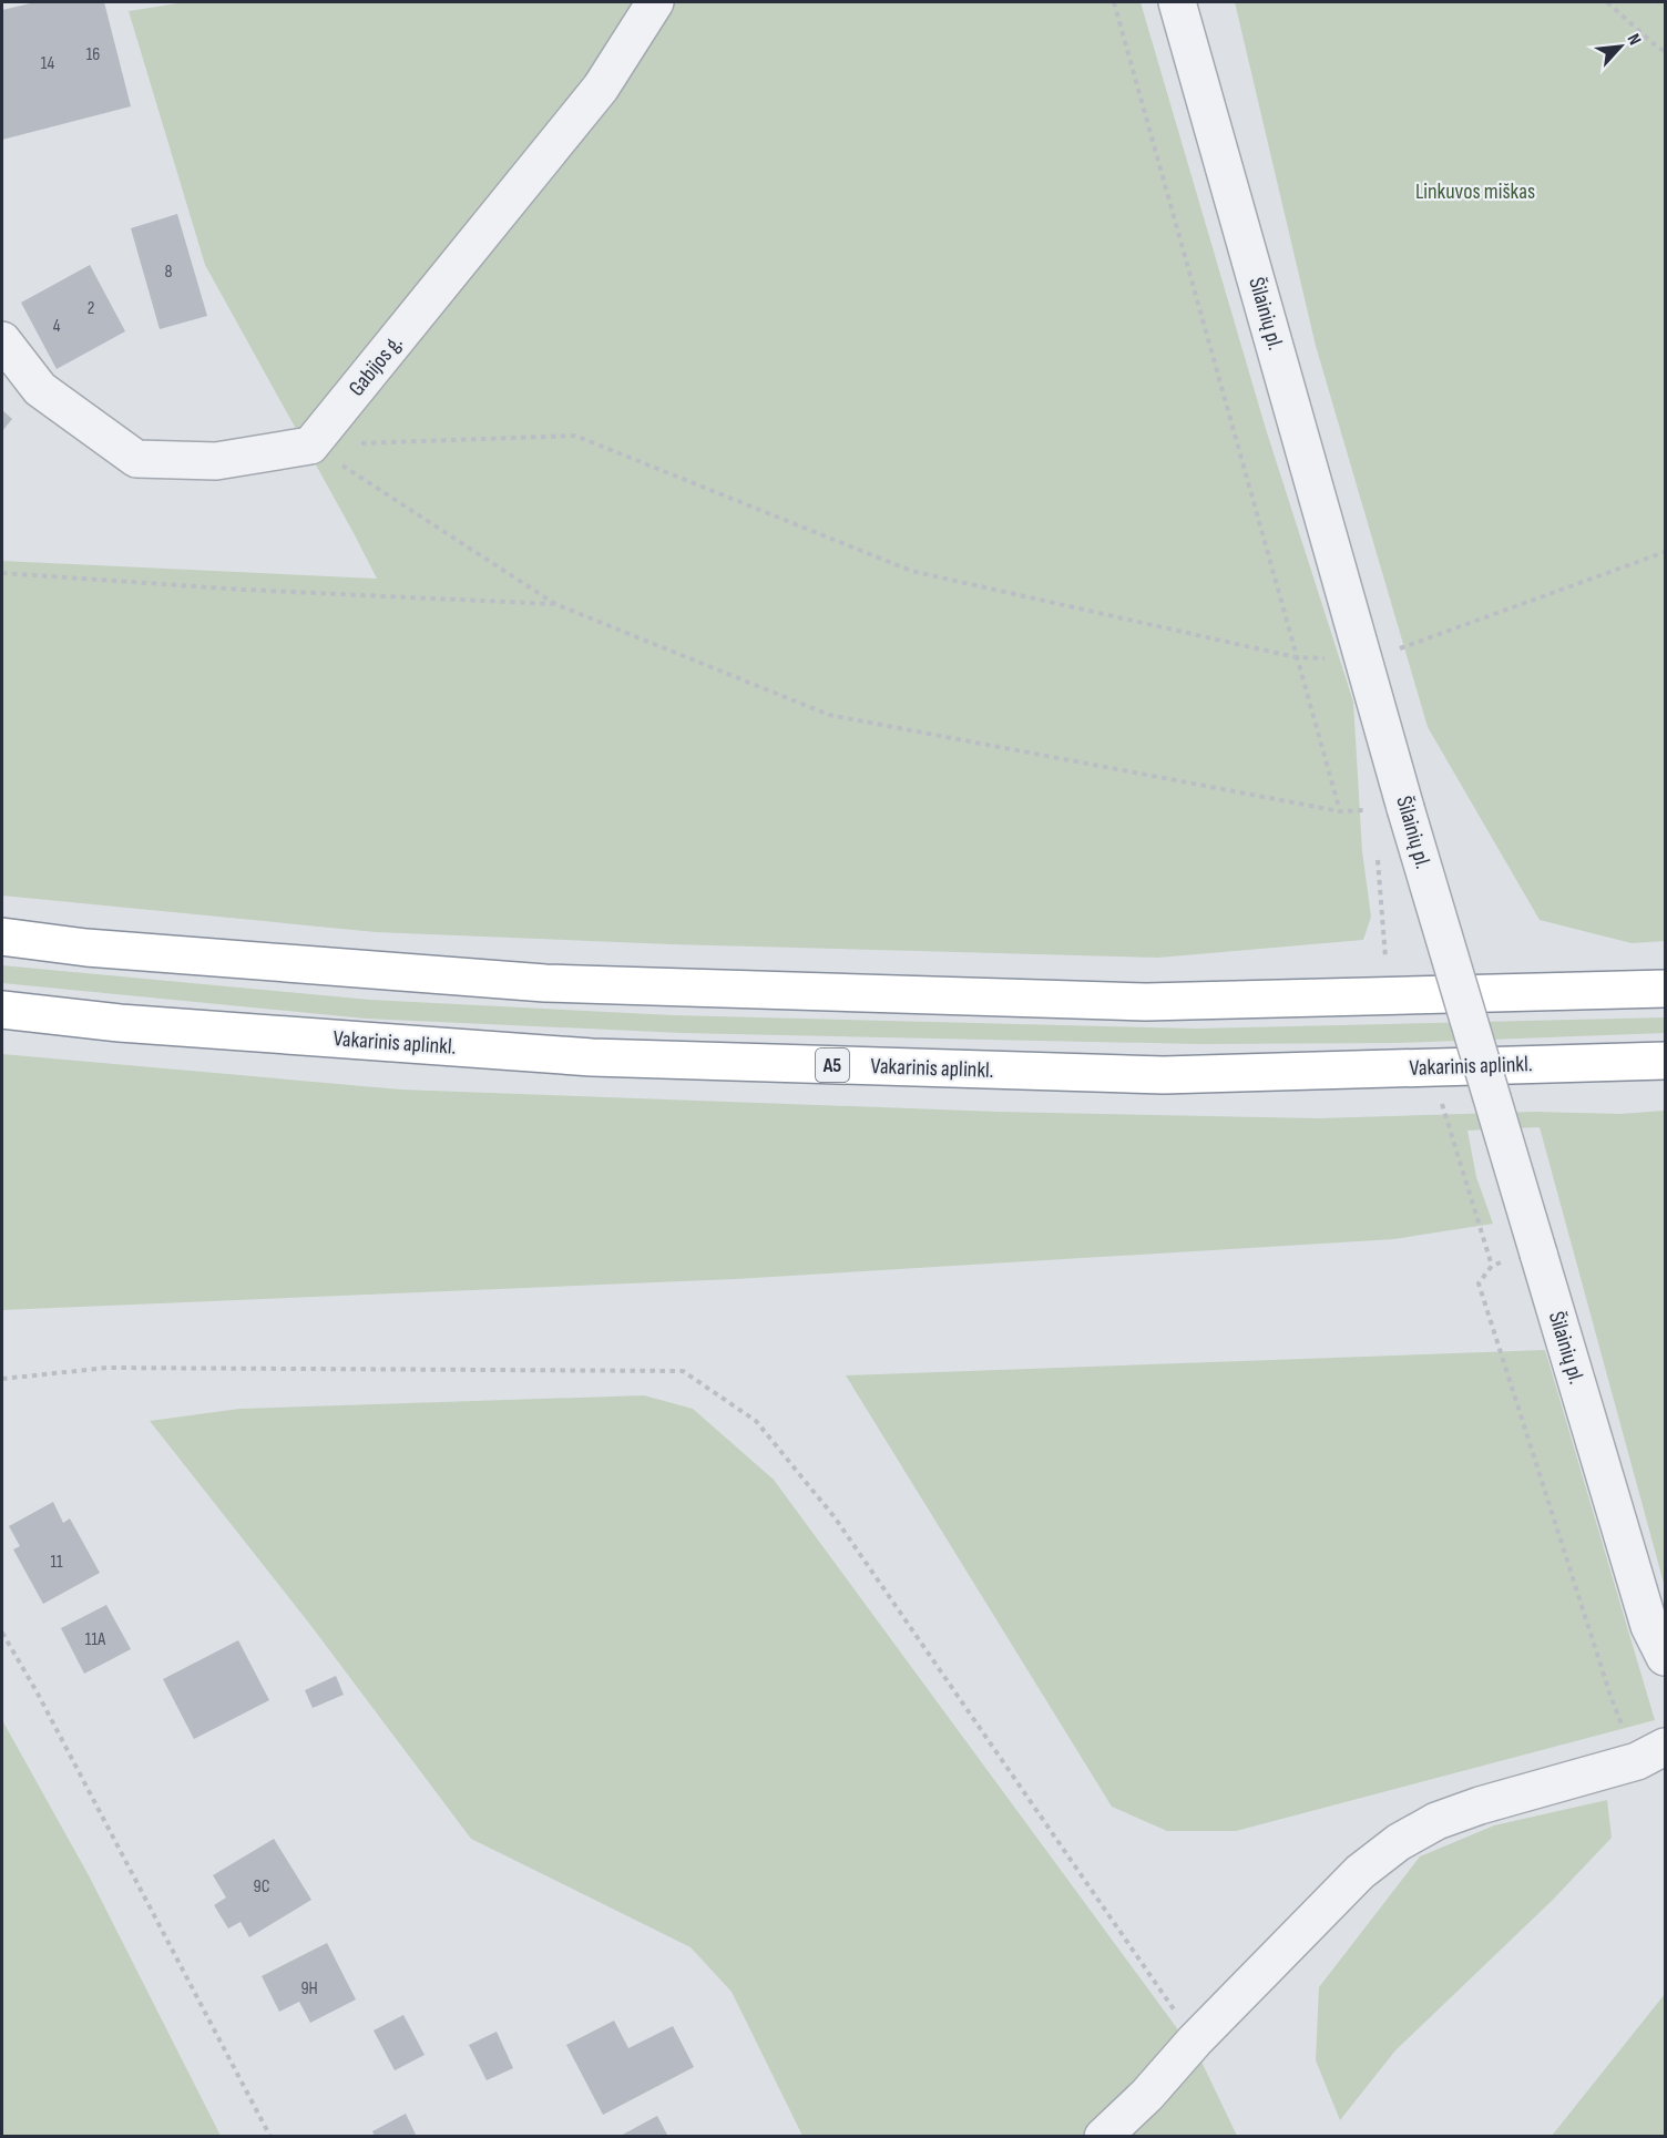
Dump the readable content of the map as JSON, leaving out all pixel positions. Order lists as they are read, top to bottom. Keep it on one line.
{"streets":{"highway":["Vakarinis aplinkl.","A5"],"street":["Šilainių pl.","Gabijos g."]},"parks":["Linkuvos miškas"],"house_numbers":["16","14","8","2","4","11","11A","9C","9H"],"north":"top right"}
